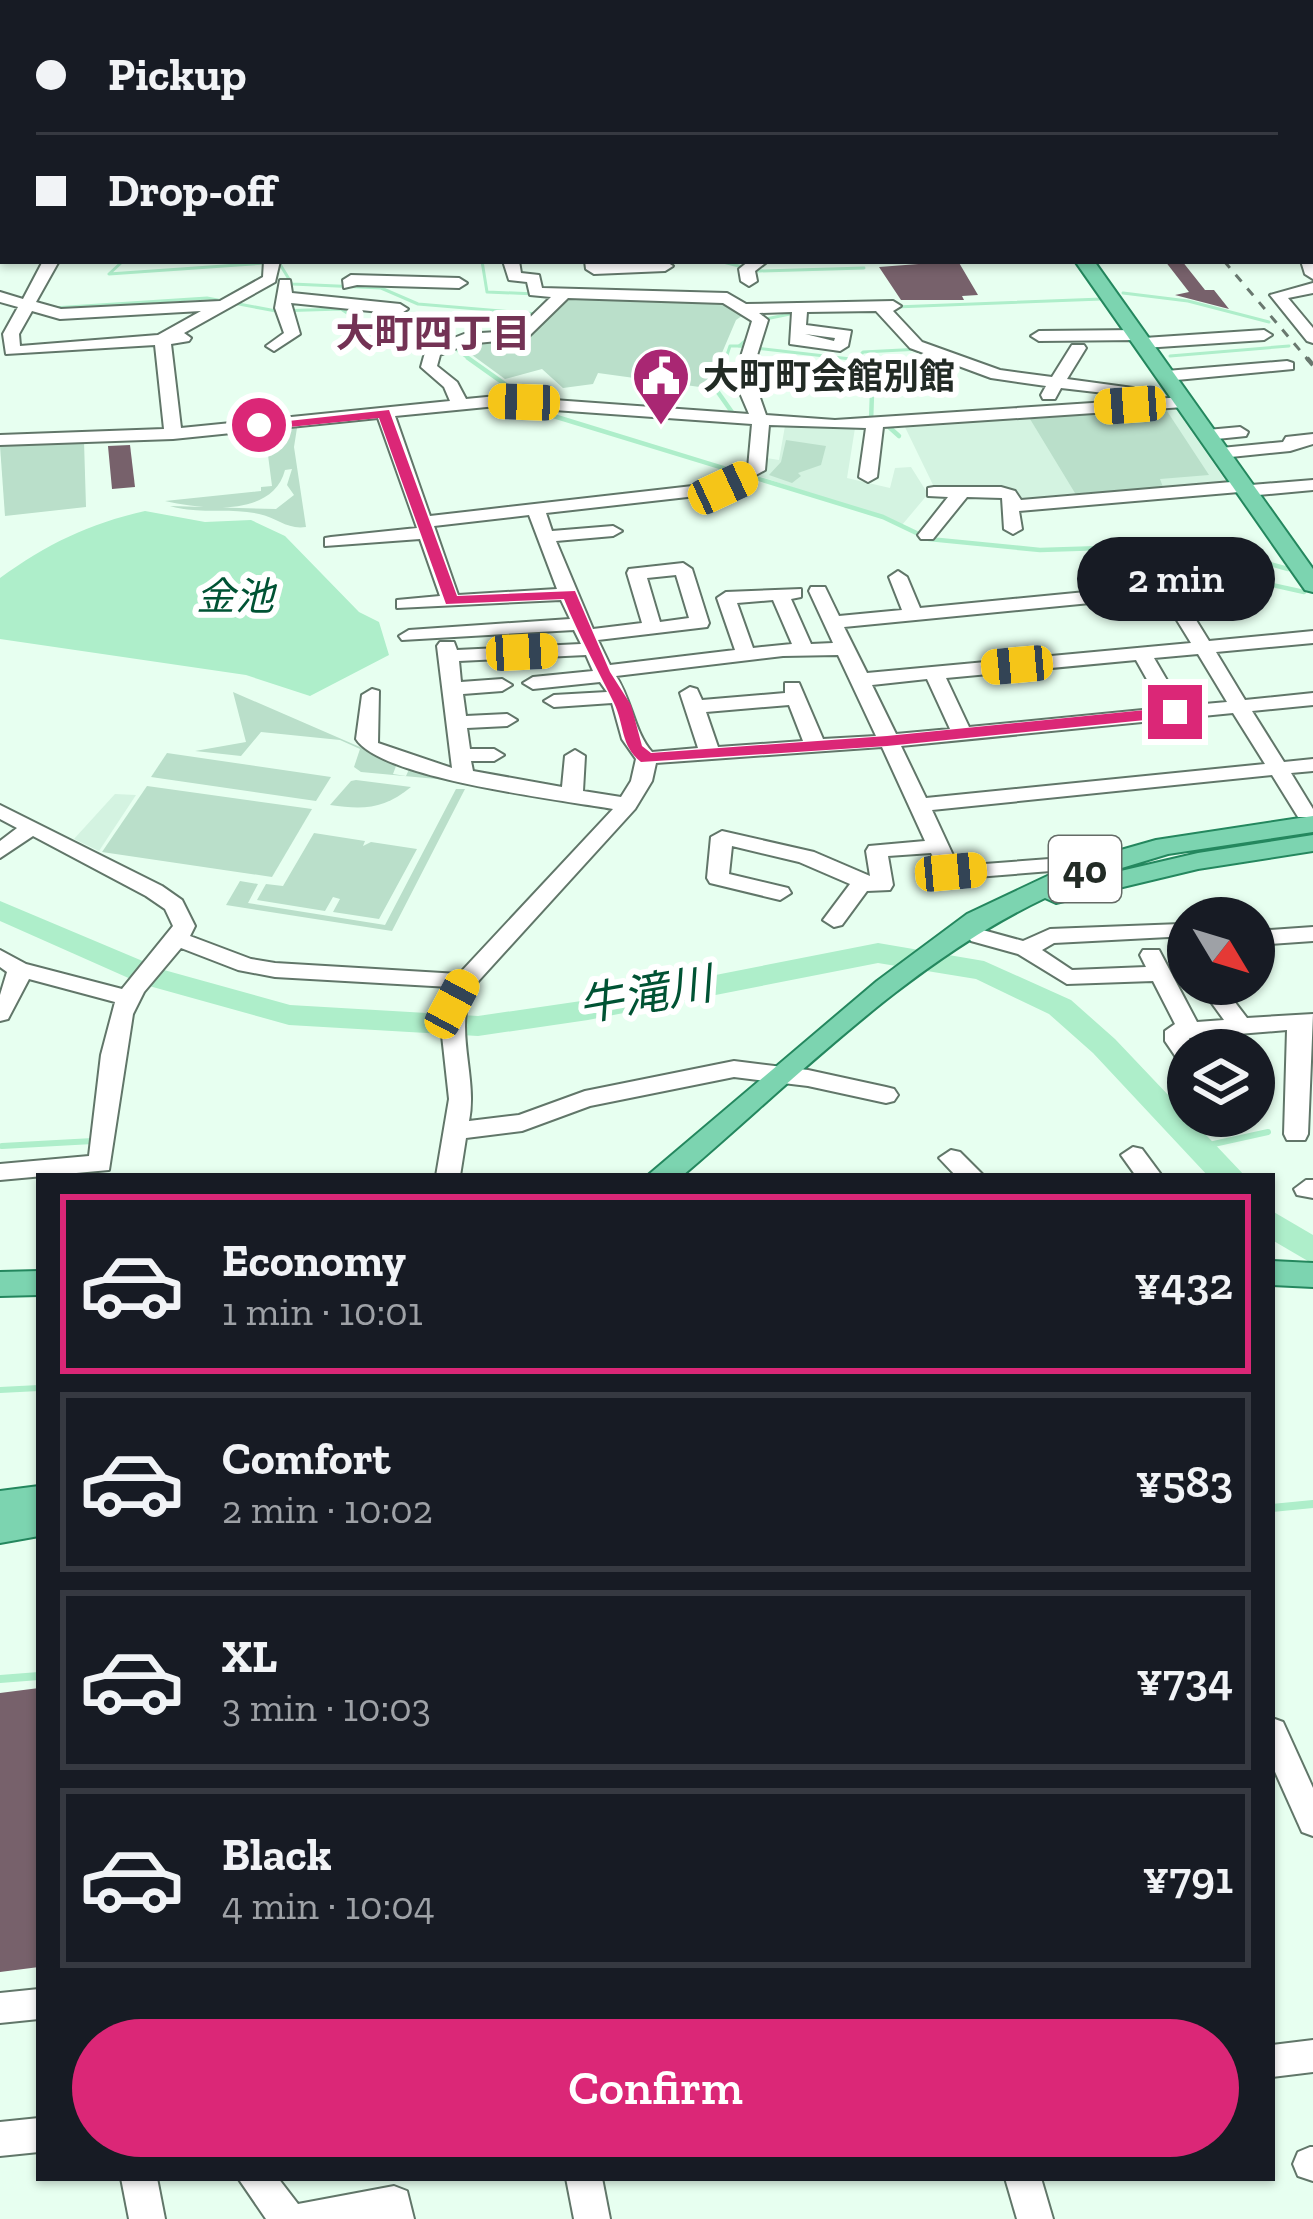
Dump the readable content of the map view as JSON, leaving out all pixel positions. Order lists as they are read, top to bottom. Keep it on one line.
{"streets":{"main road":["40"]},"districts":["大町四丁目"],"water":["金池","牛滝川"],"places":{"public building":["大町町会館別館"]},"north":"bottom right","page":{"banner":["Pickup","Drop-off"],"bubble":"2 min","list":[{"name":"Economy","note":"1 min · 10:01","value":"¥432"},{"name":"Comfort","note":"2 min · 10:02","value":"¥583"},{"name":"XL","note":"3 min · 10:03","value":"¥734"},{"name":"Black","note":"4 min · 10:04","value":"¥791"}],"buttons":"Confirm"}}
